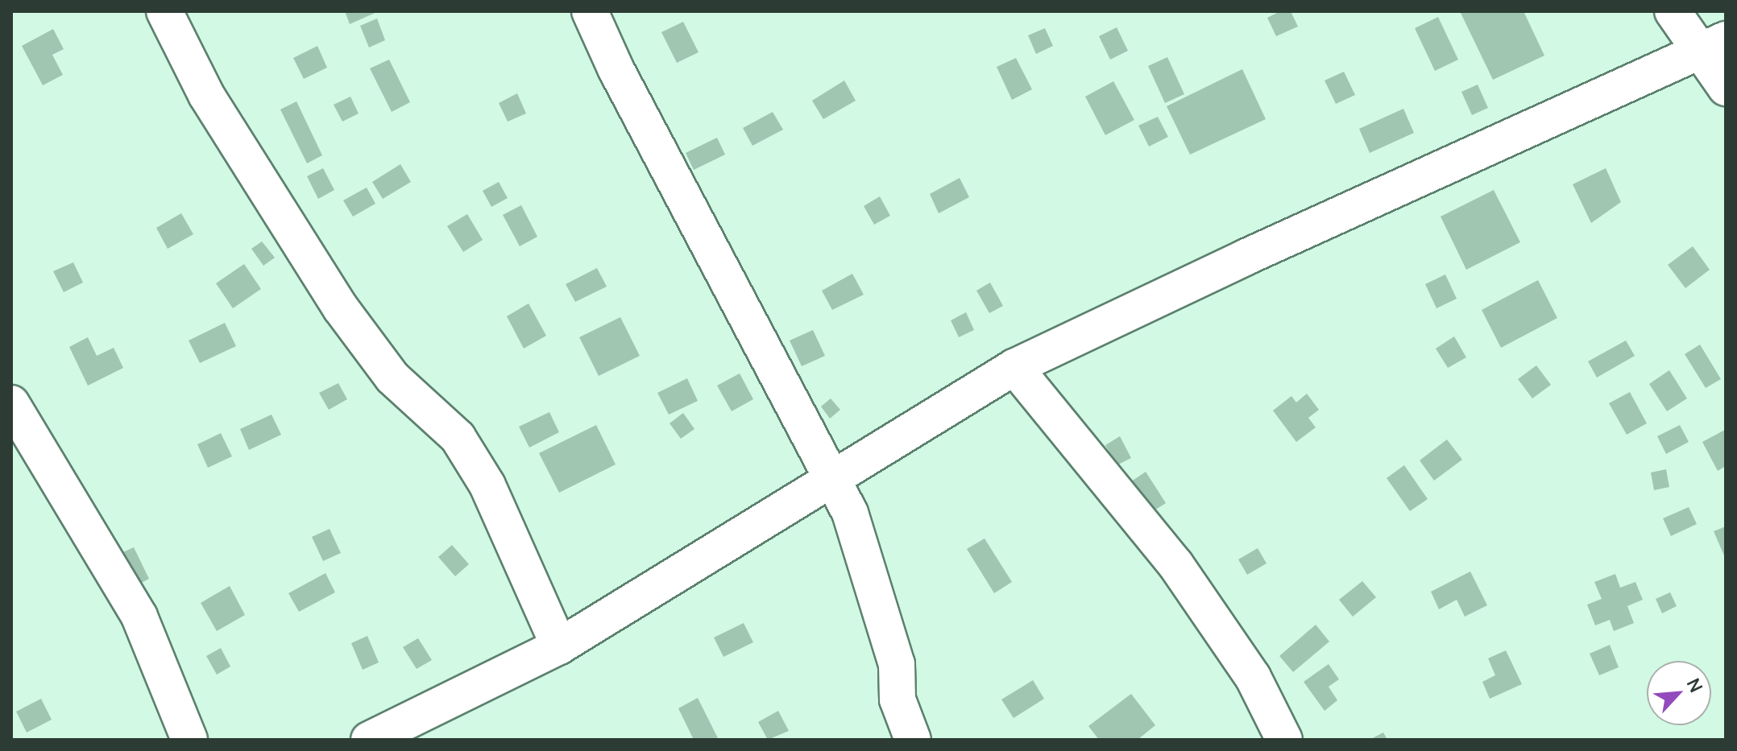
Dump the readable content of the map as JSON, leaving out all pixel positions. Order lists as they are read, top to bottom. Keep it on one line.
{"north":"top right"}
